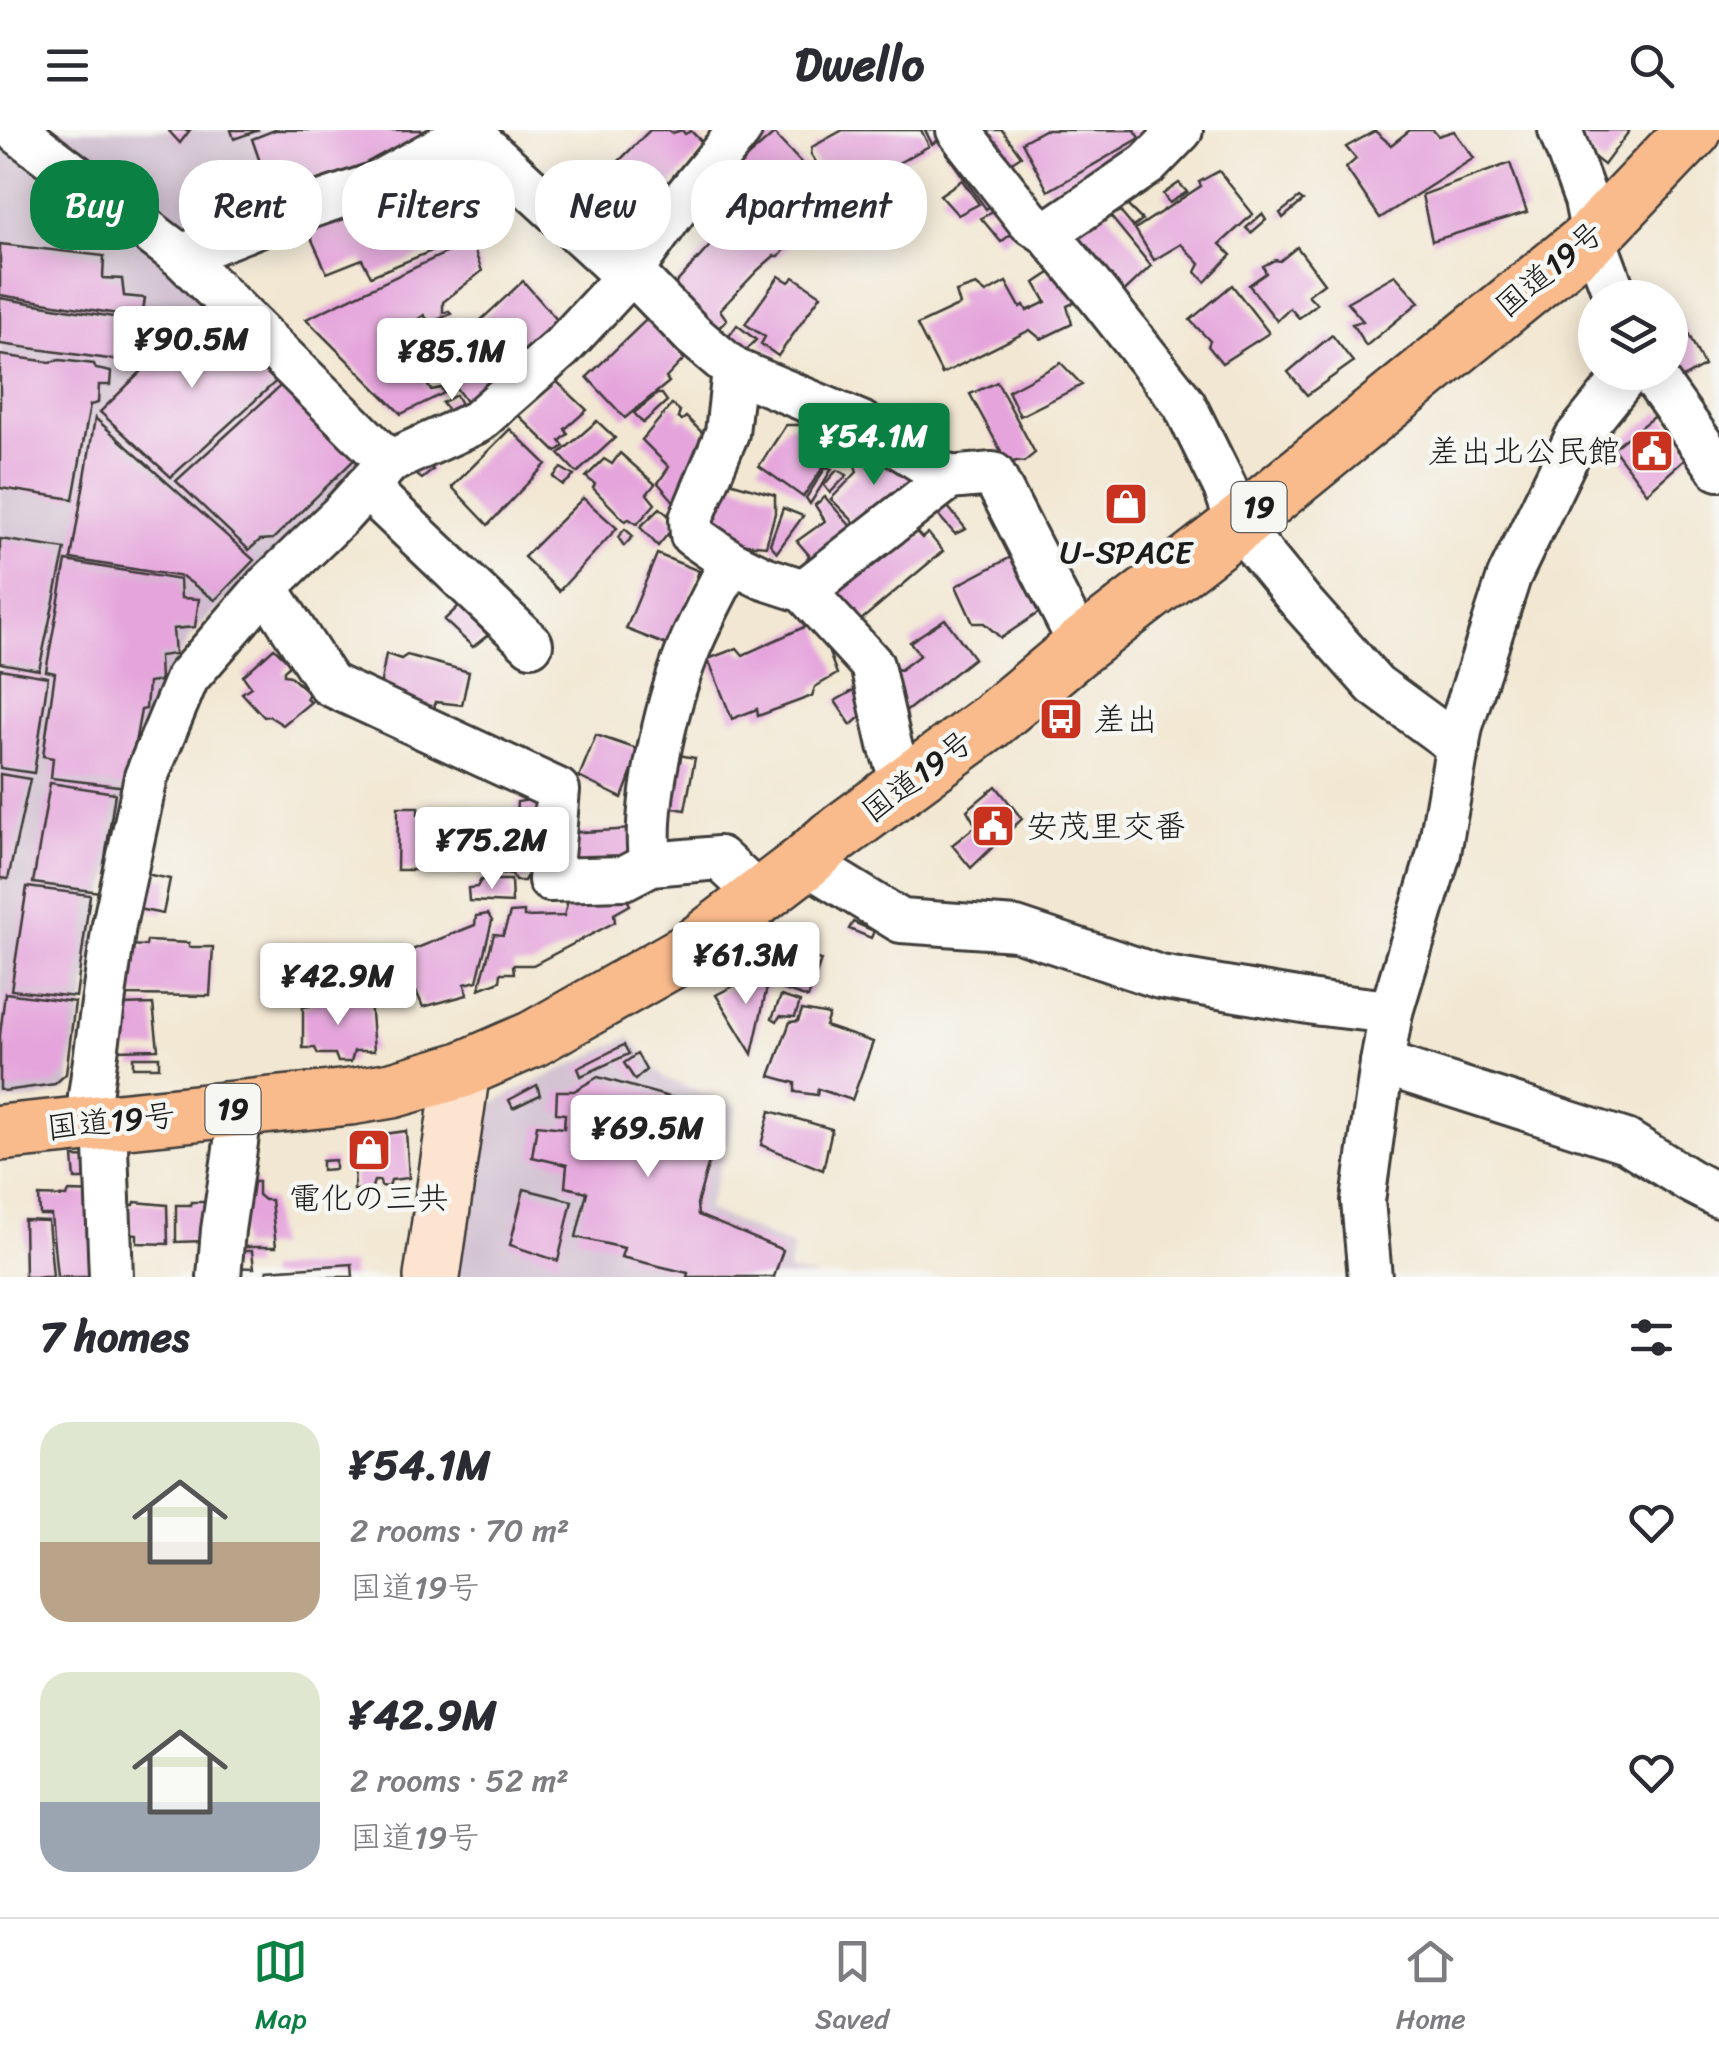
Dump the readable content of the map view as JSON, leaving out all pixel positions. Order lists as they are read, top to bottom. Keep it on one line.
{"streets":{"highway":["国道19号","19"]},"places":{"public building":["差出北公民館","安茂里交番"],"shop":["U-SPACE","電化の三共"],"bus stop":["差出"]},"page":{"header":"Dwello","chip":["Buy","Rent","Filters","New","Apartment"],"price":["¥90.5M","¥85.1M","¥54.1M","¥75.2M","¥61.3M","¥42.9M","¥69.5M"],"heading":"7 homes","list":[{"name":"¥54.1M","note":"2 rooms · 70 m² · 国道19号"},{"name":"¥42.9M","note":"2 rooms · 52 m² · 国道19号"}],"tabs":["Map","Saved","Home"]}}
